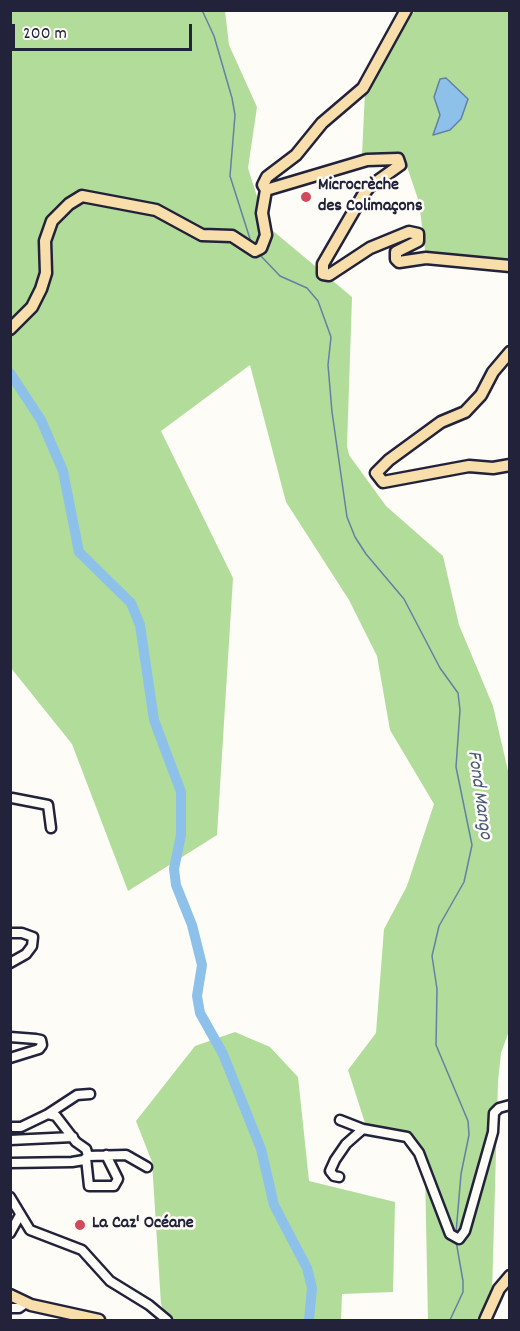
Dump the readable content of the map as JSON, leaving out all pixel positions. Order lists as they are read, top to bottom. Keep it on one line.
{"water":["Fond Mango"],"places":["Microcrèche des Colimaçons","La Caz' Océane"],"scale_bar":"200 m"}
